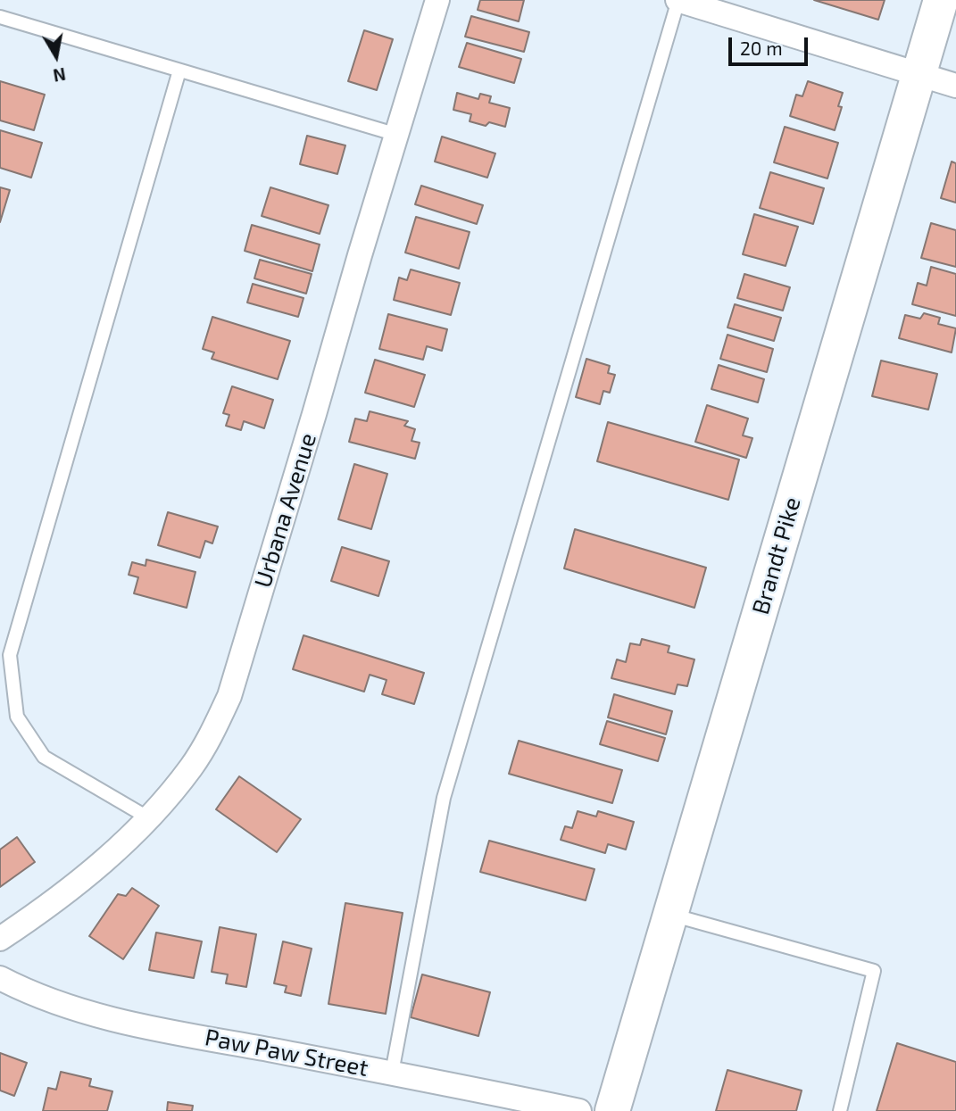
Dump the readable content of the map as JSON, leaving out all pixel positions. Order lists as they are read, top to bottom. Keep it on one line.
{"streets":{"main road":["Brandt Pike"],"street":["Urbana Avenue","Paw Paw Street"]},"scale_bar":"20 m","north":"bottom"}
